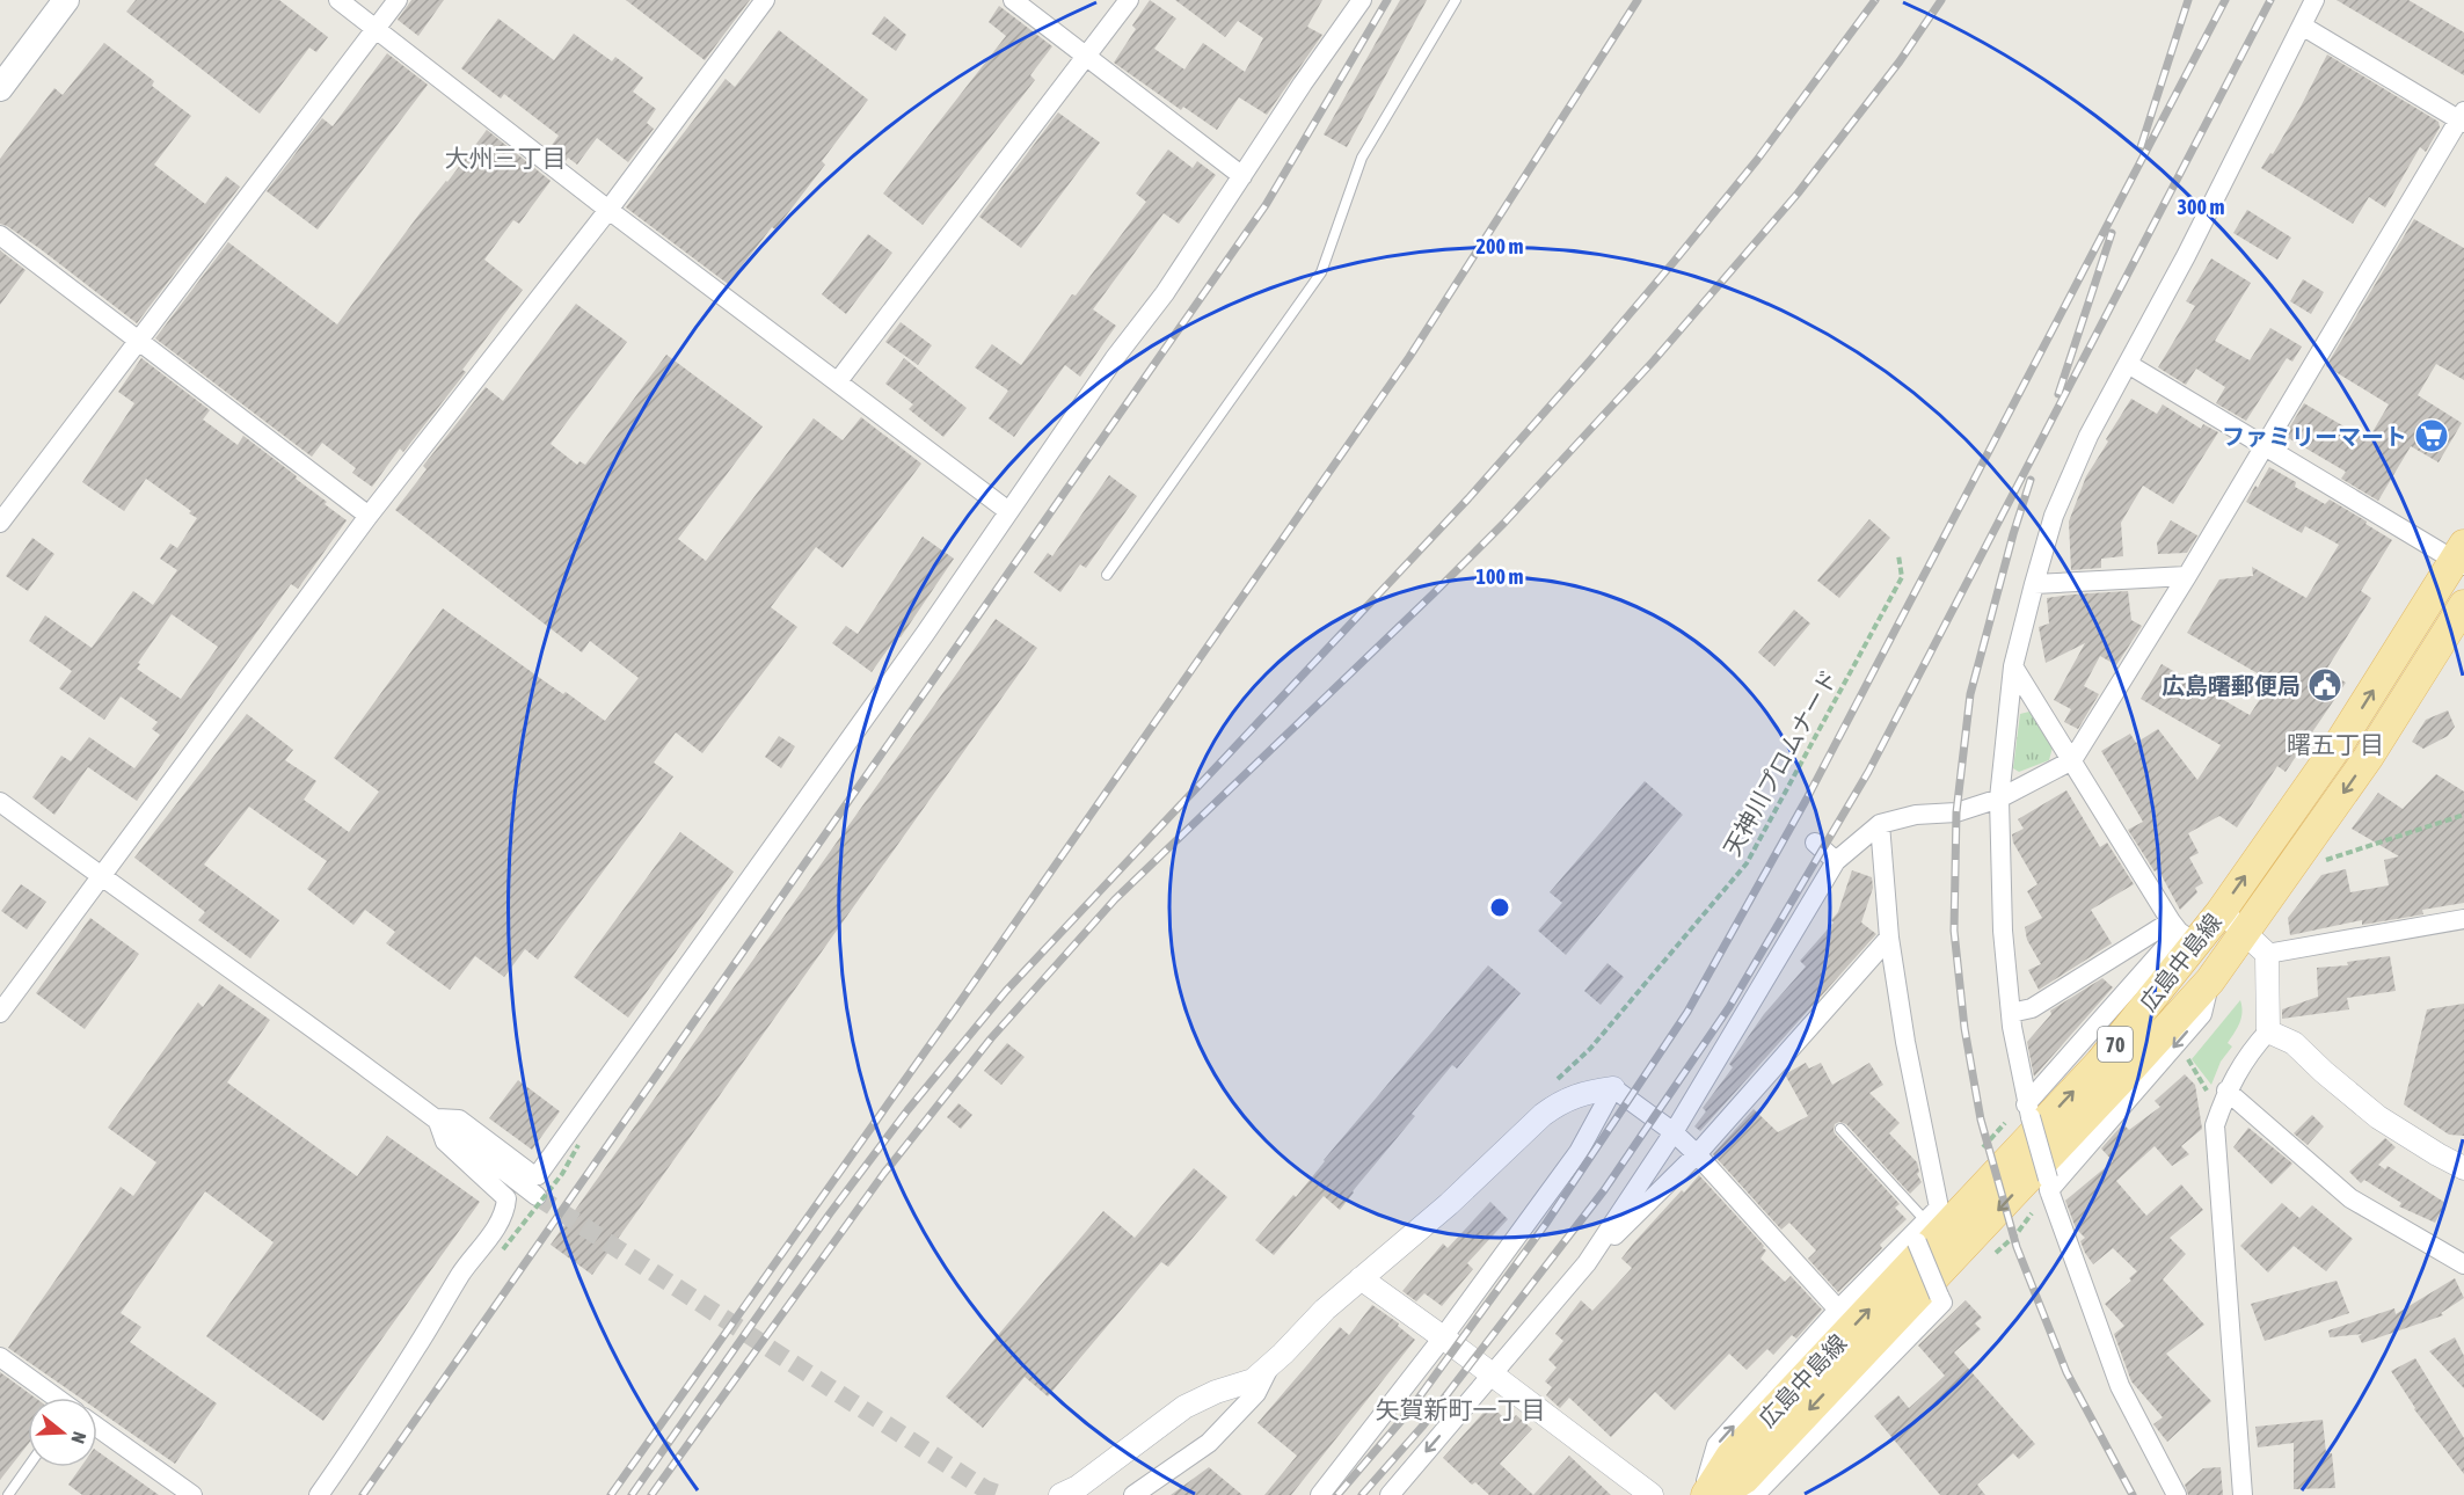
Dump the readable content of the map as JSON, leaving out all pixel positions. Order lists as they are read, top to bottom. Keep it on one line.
{"streets":{"main road":["広島中島線","70"],"path":["天神川プロムナード"]},"districts":["大州三丁目","曙五丁目","矢賀新町一丁目"],"places":{"supermarket":["ファミリーマート"],"public building":["広島曙郵便局"]},"north":"right","rings":["300 m","200 m","100 m"]}
